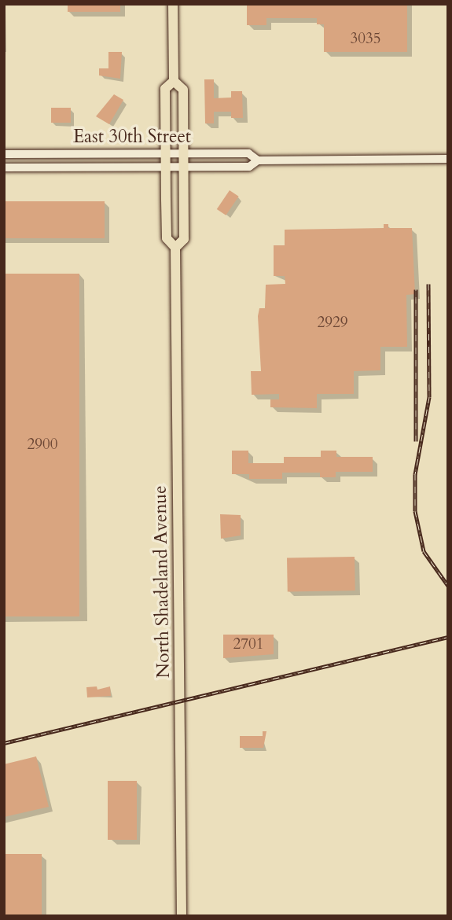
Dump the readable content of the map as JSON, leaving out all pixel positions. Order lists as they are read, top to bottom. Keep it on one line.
{"streets":{"main road":["East 30th Street","North Shadeland Avenue"]},"crossings":[["East 30th Street","North Shadeland Avenue"]],"house_numbers":["3035","2929","2900","2701"]}
